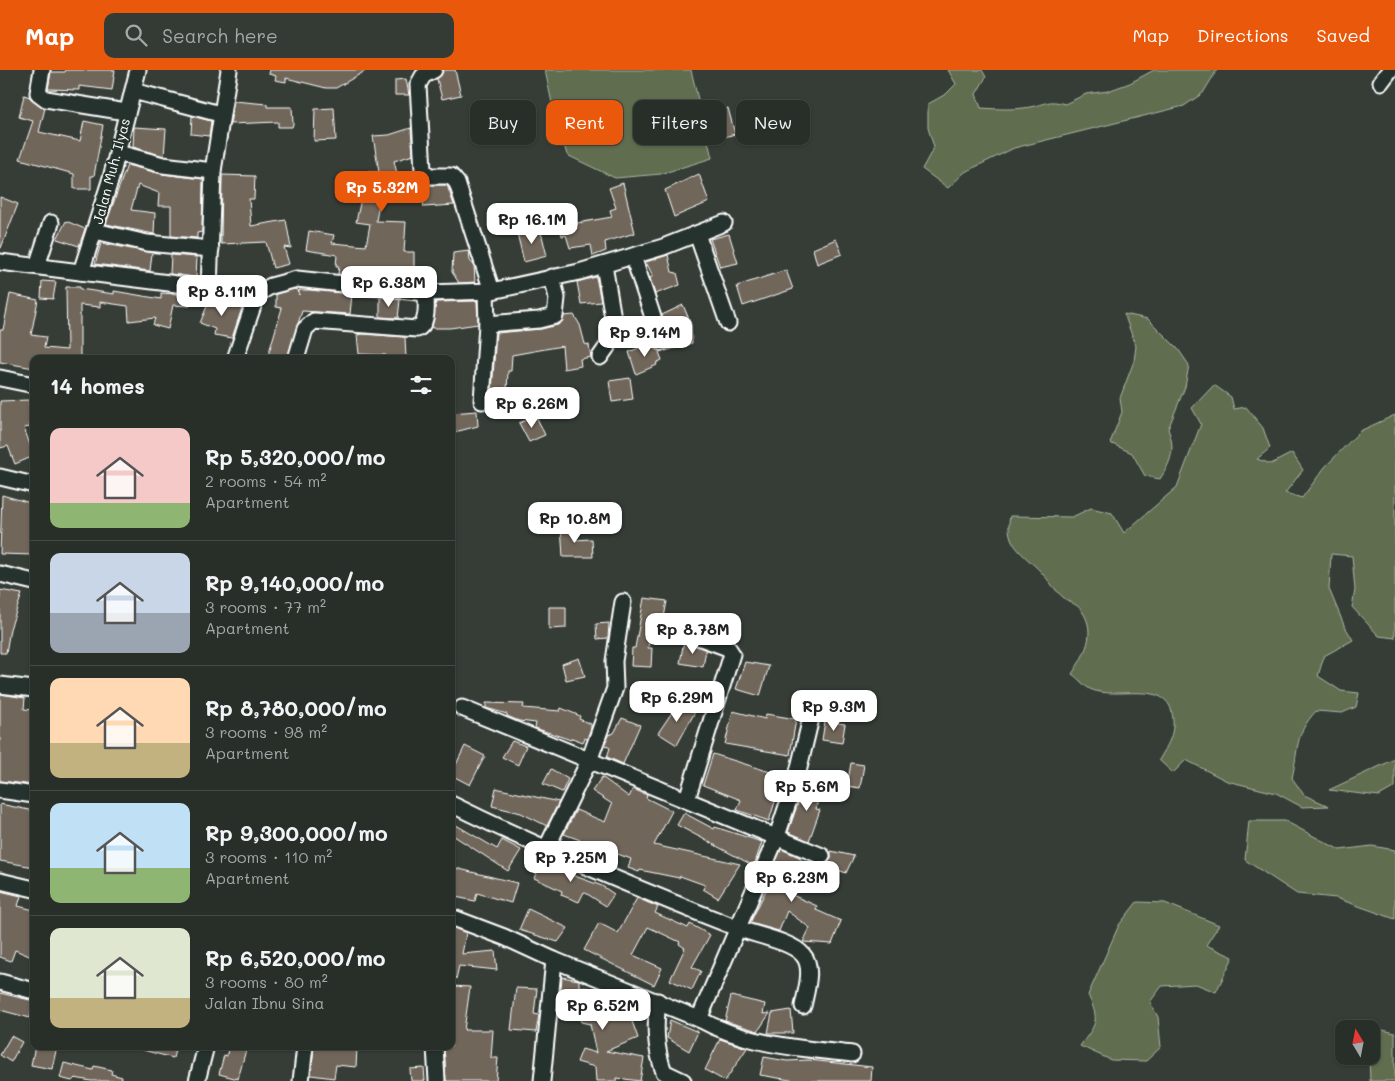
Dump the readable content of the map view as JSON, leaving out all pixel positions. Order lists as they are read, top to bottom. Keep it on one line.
{"streets":{"street":["Jalan Muh. Ilyas"]},"north":"top","page":{"header":"Map","search":"Search here","nav":["Map","Directions","Saved"],"chip":["Buy","Rent","Filters","New"],"price":["Rp 5.32M","Rp 16.1M","Rp 6.38M","Rp 8.11M","Rp 9.14M","Rp 6.26M","Rp 10.8M","Rp 8.78M","Rp 6.29M","Rp 9.3M","Rp 5.6M","Rp 7.25M","Rp 6.23M","Rp 6.52M"],"heading":"14 homes","list":[{"name":"Rp 5,320,000/mo","note":"2 rooms · 54 m² · Apartment"},{"name":"Rp 9,140,000/mo","note":"3 rooms · 77 m² · Apartment"},{"name":"Rp 8,780,000/mo","note":"3 rooms · 98 m² · Apartment"},{"name":"Rp 9,300,000/mo","note":"3 rooms · 110 m² · Apartment"},{"name":"Rp 6,520,000/mo","note":"3 rooms · 80 m² · Jalan Ibnu Sina"}]}}
